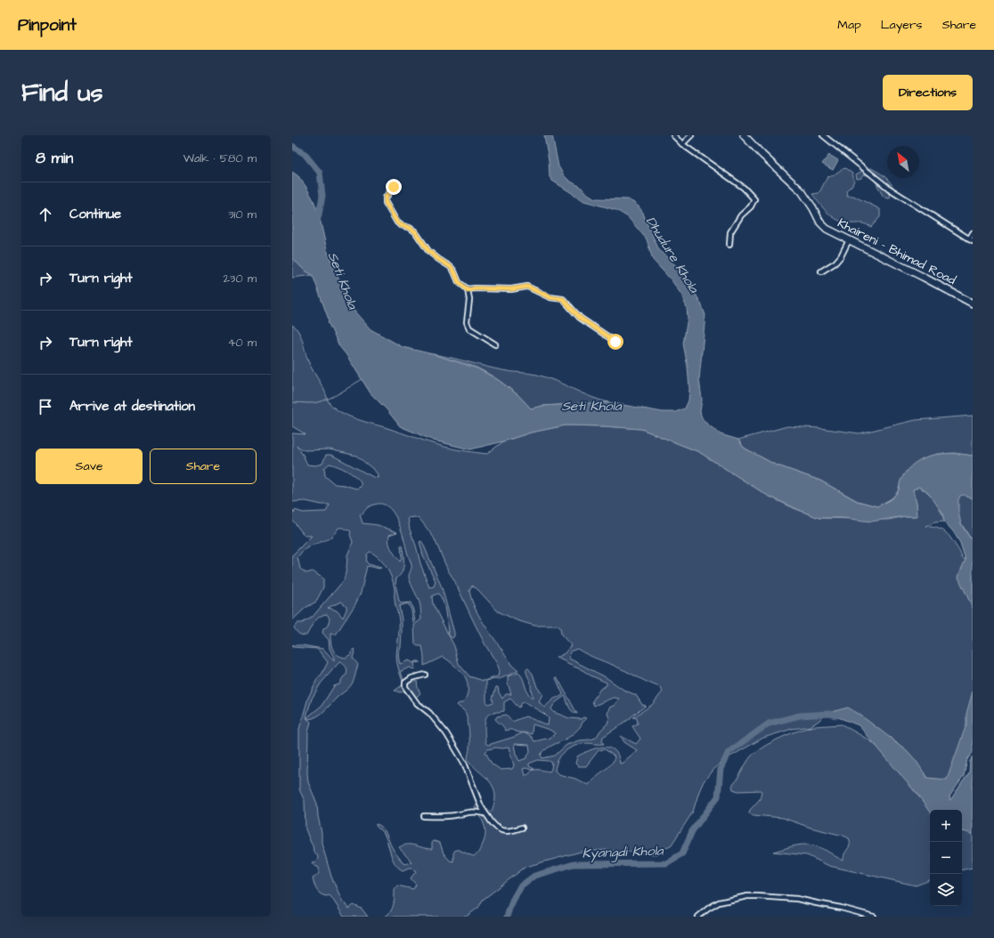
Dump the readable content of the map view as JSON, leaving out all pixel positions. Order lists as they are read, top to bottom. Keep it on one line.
{"streets":{"main road":["Khaireni - Bhimad Road"]},"water":["Dhudure Khola","Seti Khola","Kyangdi Khola"],"north":"top left","page":{"header":"Pinpoint","nav":["Map","Layers","Share"],"buttons":["Directions",["Save","Share"]],"title":"Find us","heading":["8 min","Walk · 580 m"],"list":[["Continue","310 m"],["Turn right","230 m"],["Turn right","40 m"],"Arrive at destination"],"map_buttons":["+","−"]}}
